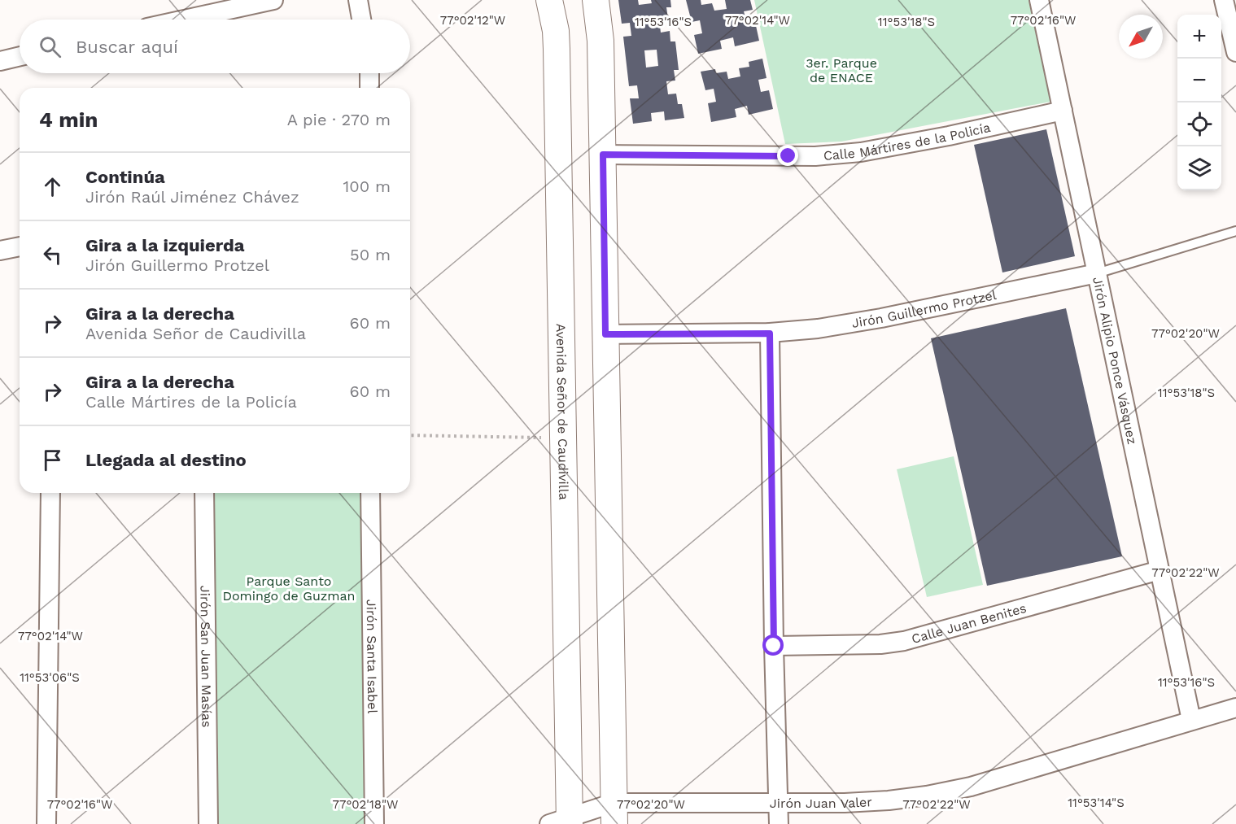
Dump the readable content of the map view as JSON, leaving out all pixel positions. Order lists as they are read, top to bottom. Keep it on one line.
{"streets":{"main road":["Avenida Señor de Caudivilla"],"street":["Calle Mártires de la Policía","Jirón Guillermo Protzel","Jirón Alipio Ponce Vásquez","Calle Juan Benites","Jirón San Juan Masías","Jirón Santa Isabel","Jirón Juan Valer"]},"crossings":[["Calle Mártires de la Policía","Jirón Alipio Ponce Vásquez"],["Jirón Guillermo Protzel","Jirón Alipio Ponce Vásquez"],["Jirón Alipio Ponce Vásquez","Calle Juan Benites"],["Jirón Alipio Ponce Vásquez","Jirón Juan Valer"],["Avenida Señor de Caudivilla","Jirón Juan Valer"]],"parks":["3er. Parque de ENACE","Parque Santo Domingo de Guzman"],"north":"bottom left","page":{"map_buttons":["+","−"],"search":"Buscar aquí","heading":["4 min","A pie · 270 m"],"list":[["Continúa","Jirón Raúl Jiménez Chávez","100 m"],["Gira a la izquierda","Jirón Guillermo Protzel","50 m"],["Gira a la derecha","Avenida Señor de Caudivilla","60 m"],["Gira a la derecha","Calle Mártires de la Policía","60 m"],"Llegada al destino"]},"coordinates":["77°02'12\"W","77°02'14\"W","77°02'16\"W","11°53'16\"S","11°53'18\"S","77°02'20\"W","77°02'22\"W","11°53'06\"S","11°53'14\"S","77°02'18\"W"]}
